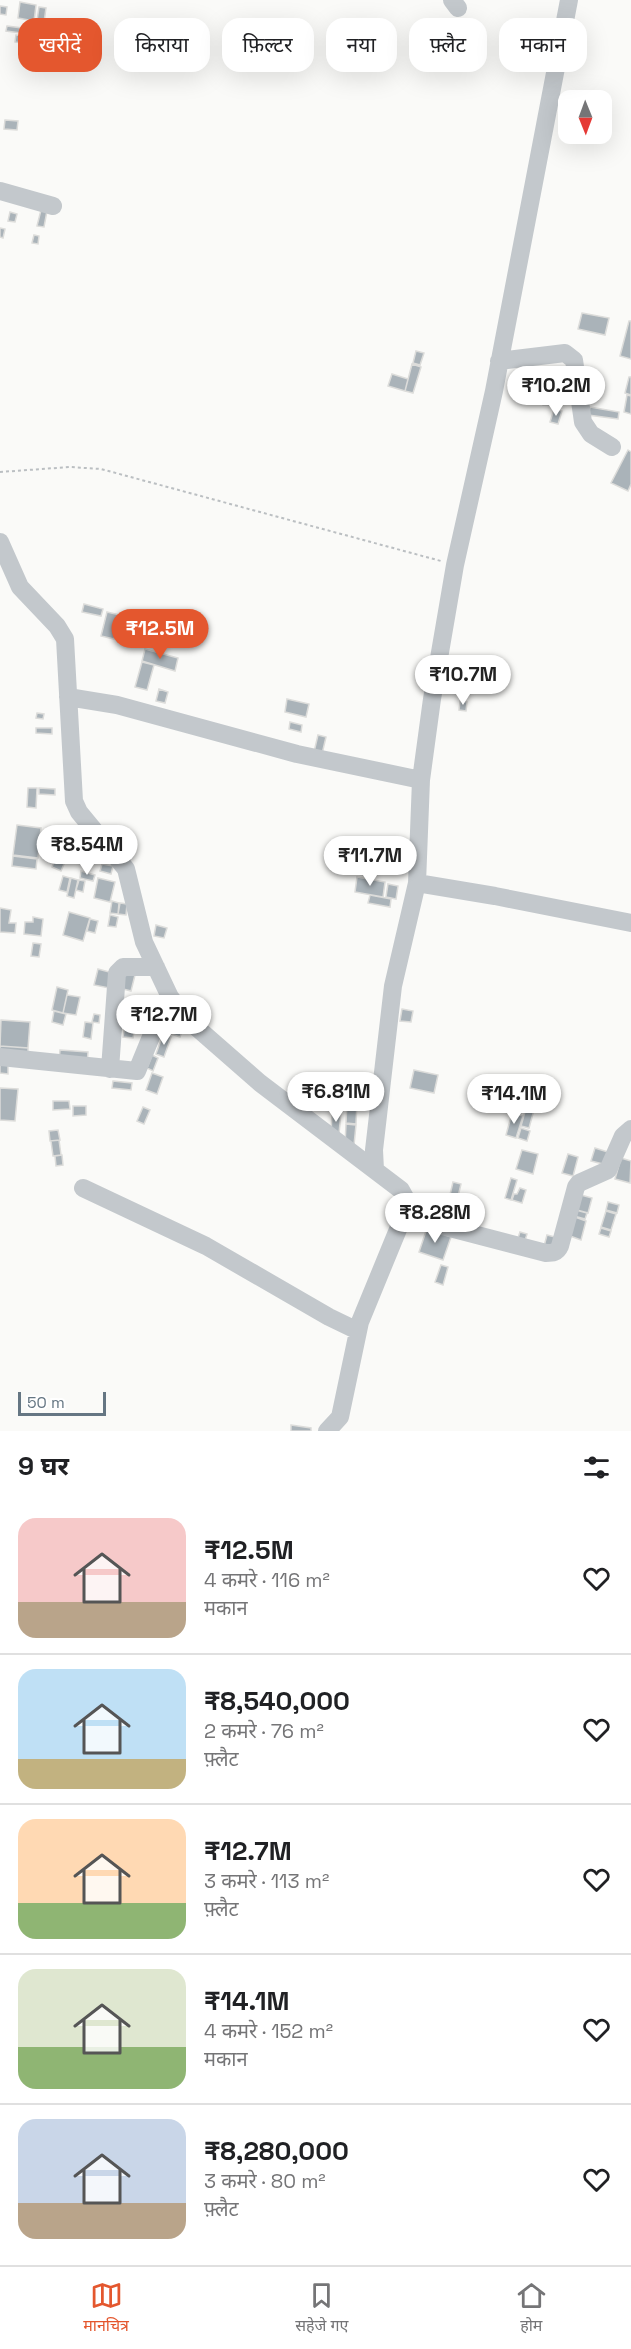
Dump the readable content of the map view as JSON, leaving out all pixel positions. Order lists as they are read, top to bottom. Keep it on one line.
{"scale_bar":"50 m","north":"bottom","page":{"chip":["खरीदें","किराया","फ़िल्टर","नया","फ़्लैट","मकान"],"price":["₹10.2M","₹12.5M","₹10.7M","₹8.54M","₹11.7M","₹12.7M","₹6.81M","₹14.1M","₹8.28M"],"scale":"50 m","heading":"9 घर","list":[{"name":"₹12.5M","note":"4 कमरे · 116 m² · मकान"},{"name":"₹8,540,000","note":"2 कमरे · 76 m² · फ़्लैट"},{"name":"₹12.7M","note":"3 कमरे · 113 m² · फ़्लैट"},{"name":"₹14.1M","note":"4 कमरे · 152 m² · मकान"},{"name":"₹8,280,000","note":"3 कमरे · 80 m² · फ़्लैट"}],"tabs":["मानचित्र","सहेजे गए","होम"]}}
